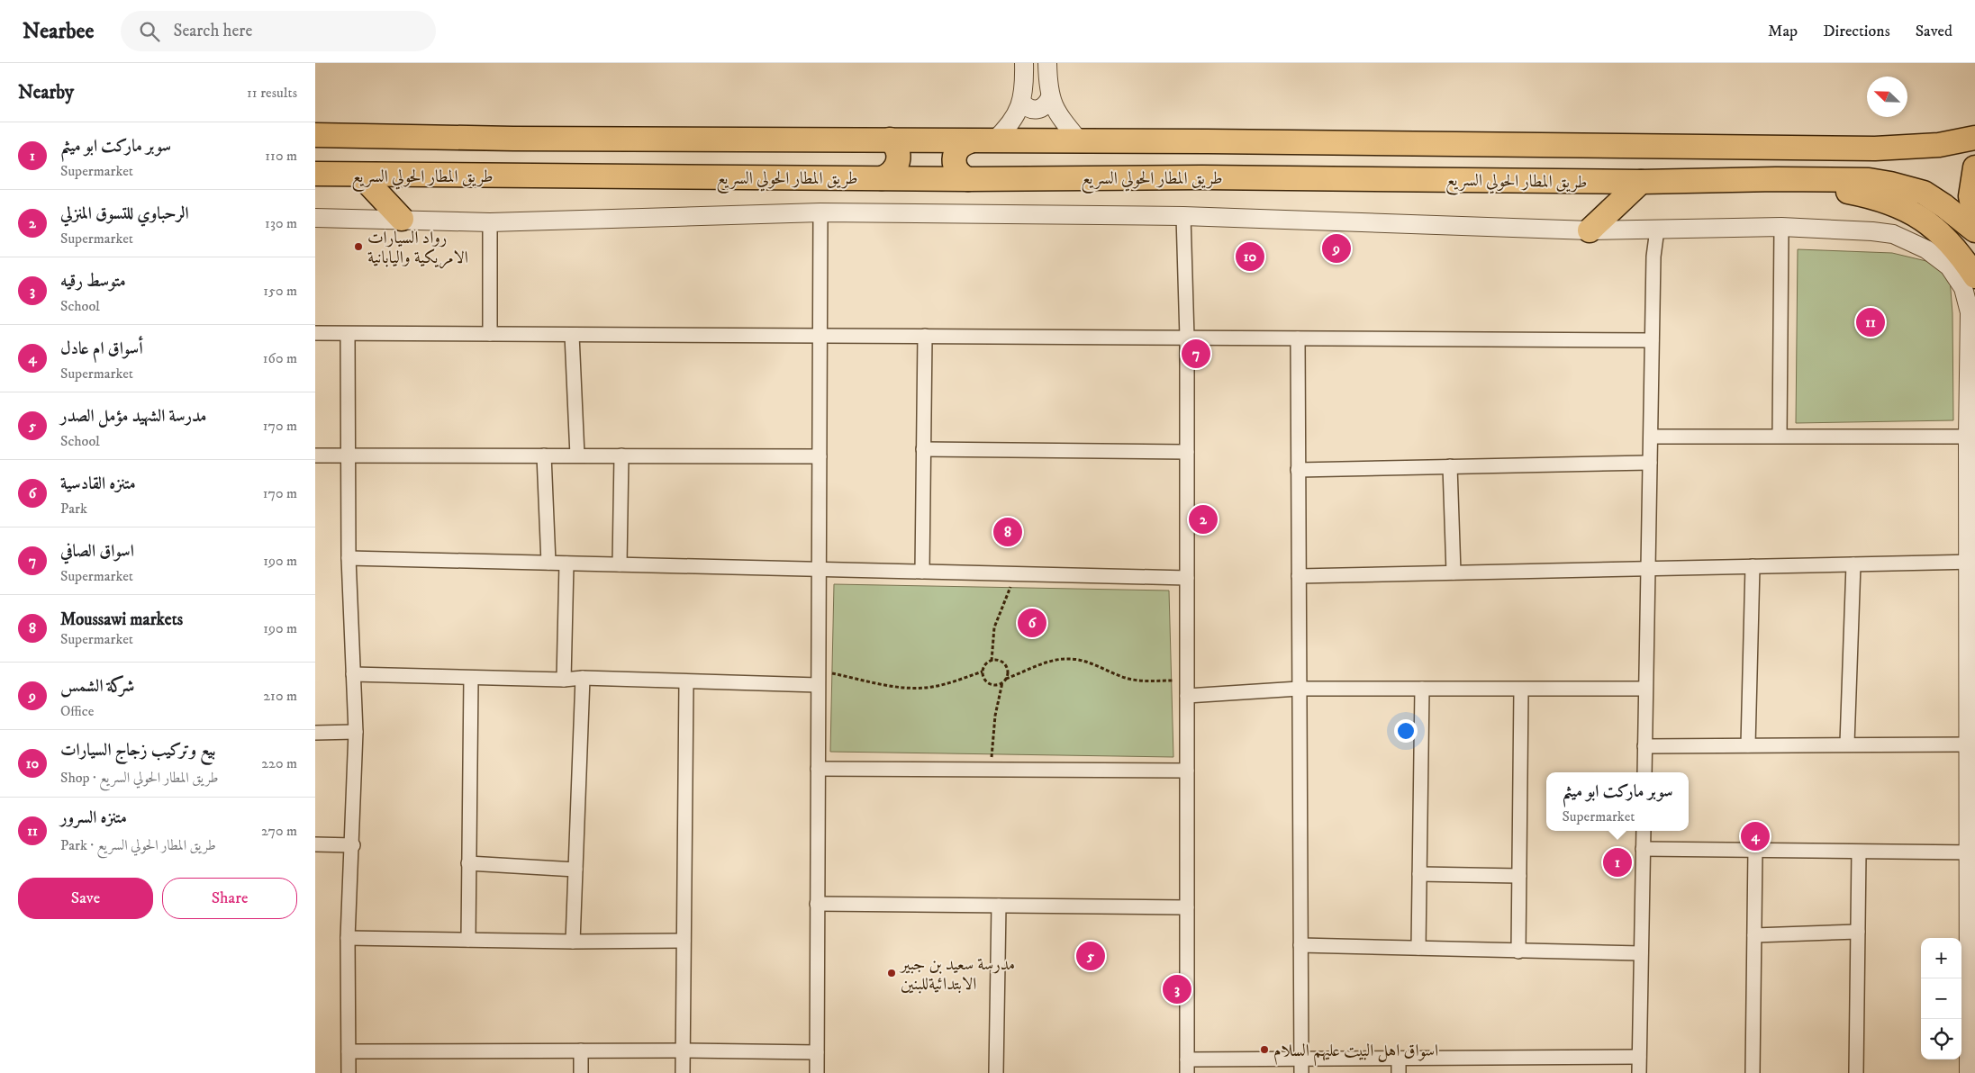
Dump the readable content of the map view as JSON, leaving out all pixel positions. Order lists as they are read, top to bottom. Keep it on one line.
{"streets":{"highway":["طريق المطار الحولي السريع"]},"places":["رواد السيارات الامريكية واليابانية","مدرسة سعيد بن جبير الابتدائيةللبنين","اسواق اهل البيت عليهم السلام"],"north":"top left","page":{"header":"Nearbee","search":"Search here","nav":["Map","Directions","Saved"],"heading":["Nearby","11 results"],"list":[{"mark":"1","name":"سوبر ماركت ابو ميثم","note":"Supermarket","value":"110 m"},{"mark":"2","name":"الرحباوي للتسوق المنزلي","note":"Supermarket","value":"130 m"},{"mark":"3","name":"متوسط رقيه","note":"School","value":"150 m"},{"mark":"4","name":"أسواق ام عادل","note":"Supermarket","value":"160 m"},{"mark":"5","name":"مدرسة الشهيد مؤمل الصدر","note":"School","value":"170 m"},{"mark":"6","name":"متنزه القادسية","note":"Park","value":"170 m"},{"mark":"7","name":"اسواق الصافي","note":"Supermarket","value":"190 m"},{"mark":"8","name":"Moussawi markets","note":"Supermarket","value":"190 m"},{"mark":"9","name":"شركة الشمس","note":"Office","value":"210 m"},{"mark":"10","name":"بيع وتركيب زجاج السيارات","note":"Shop · طريق المطار الحولي السريع","value":"220 m"},{"mark":"11","name":"متنزه السرور","note":"Park · طريق المطار الحولي السريع","value":"270 m"}],"pins":["9","10","11","7","2","8","6","4","1","5","3"],"popup":["سوبر ماركت ابو ميثم","Supermarket"],"buttons":["Save","Share"],"map_buttons":["+","−"]}}
